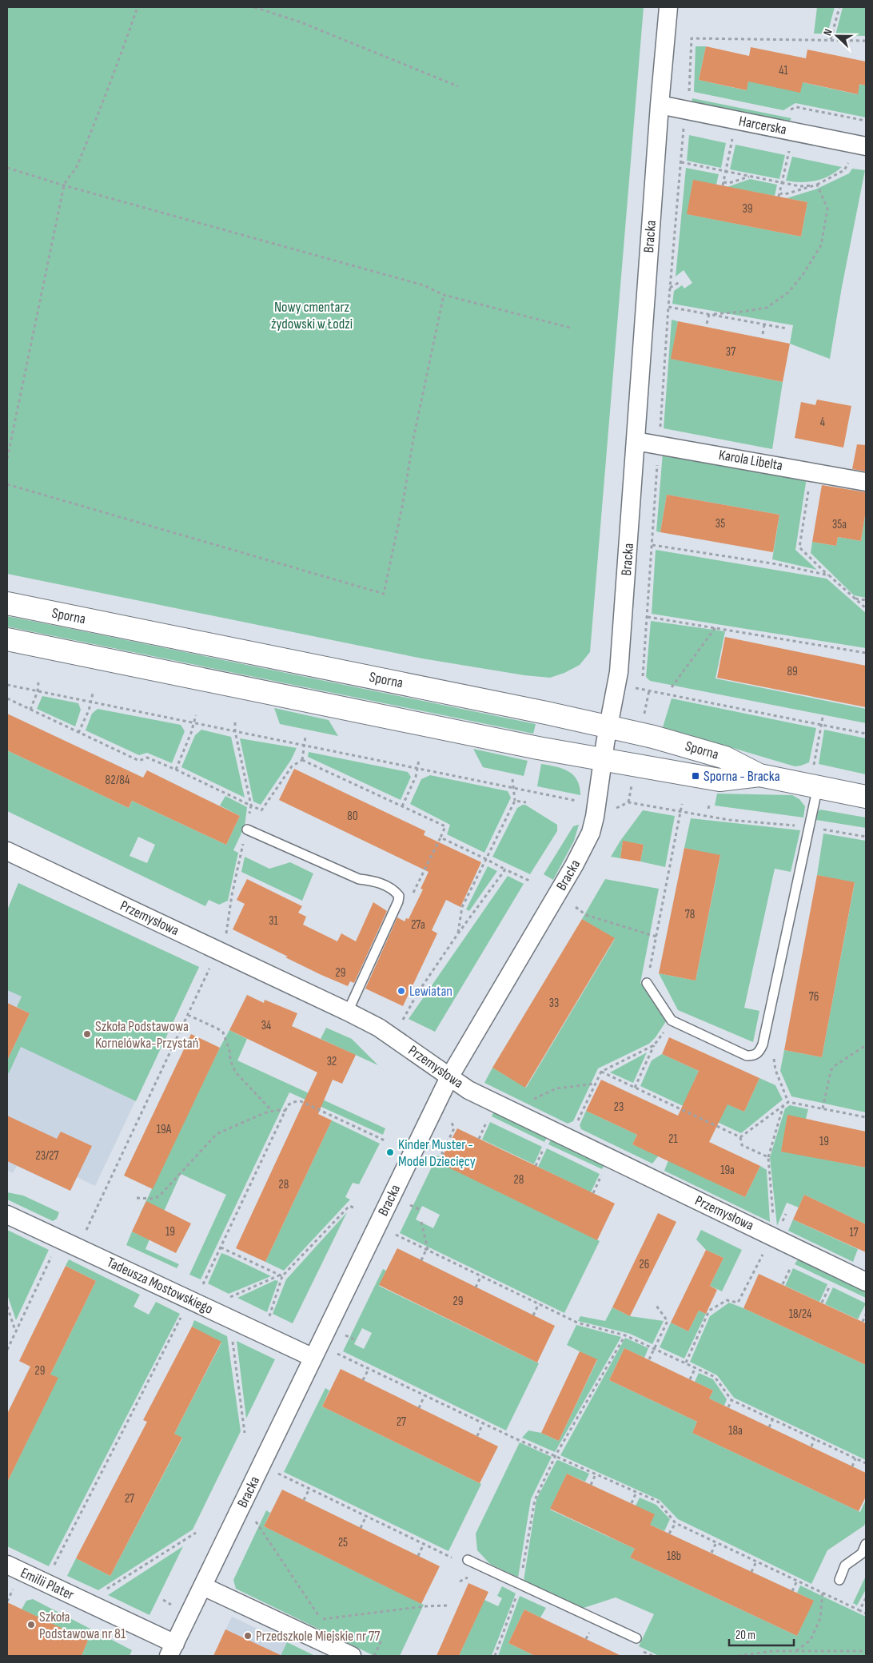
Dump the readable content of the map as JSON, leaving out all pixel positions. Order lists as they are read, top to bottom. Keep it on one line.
{"streets":{"street":["Harcerska","Bracka","Karola Libelta","Sporna","Przemysłowa","Tadeusza Mostowskiego","Emilii Plater"]},"crossings":[["Harcerska","Bracka"],["Bracka","Karola Libelta"],["Bracka","Sporna"],["Bracka","Przemysłowa"],["Bracka","Tadeusza Mostowskiego"],["Bracka","Emilii Plater"]],"parks":["Nowy cmentarz żydowski w Łodzi"],"places":{"transit":["Sporna - Bracka"],"other":["Lewiatan","Szkoła Podstawowa Kornelówka-Przystań","Kinder Muster - Model Dziecięcy","Szkoła Podstawowa nr 81","Przedszkole Miejskie nr 77"]},"house_numbers":["41","39","37","4","35","35a","89","82/84","80","78","31","27a","29","76","33","34","32","23","19A","21","19","23/27","19a","28","28","19","17","26","29","18/24","29","27","18a","27","25","18b"],"scale_bar":"20 m","north":"left"}
